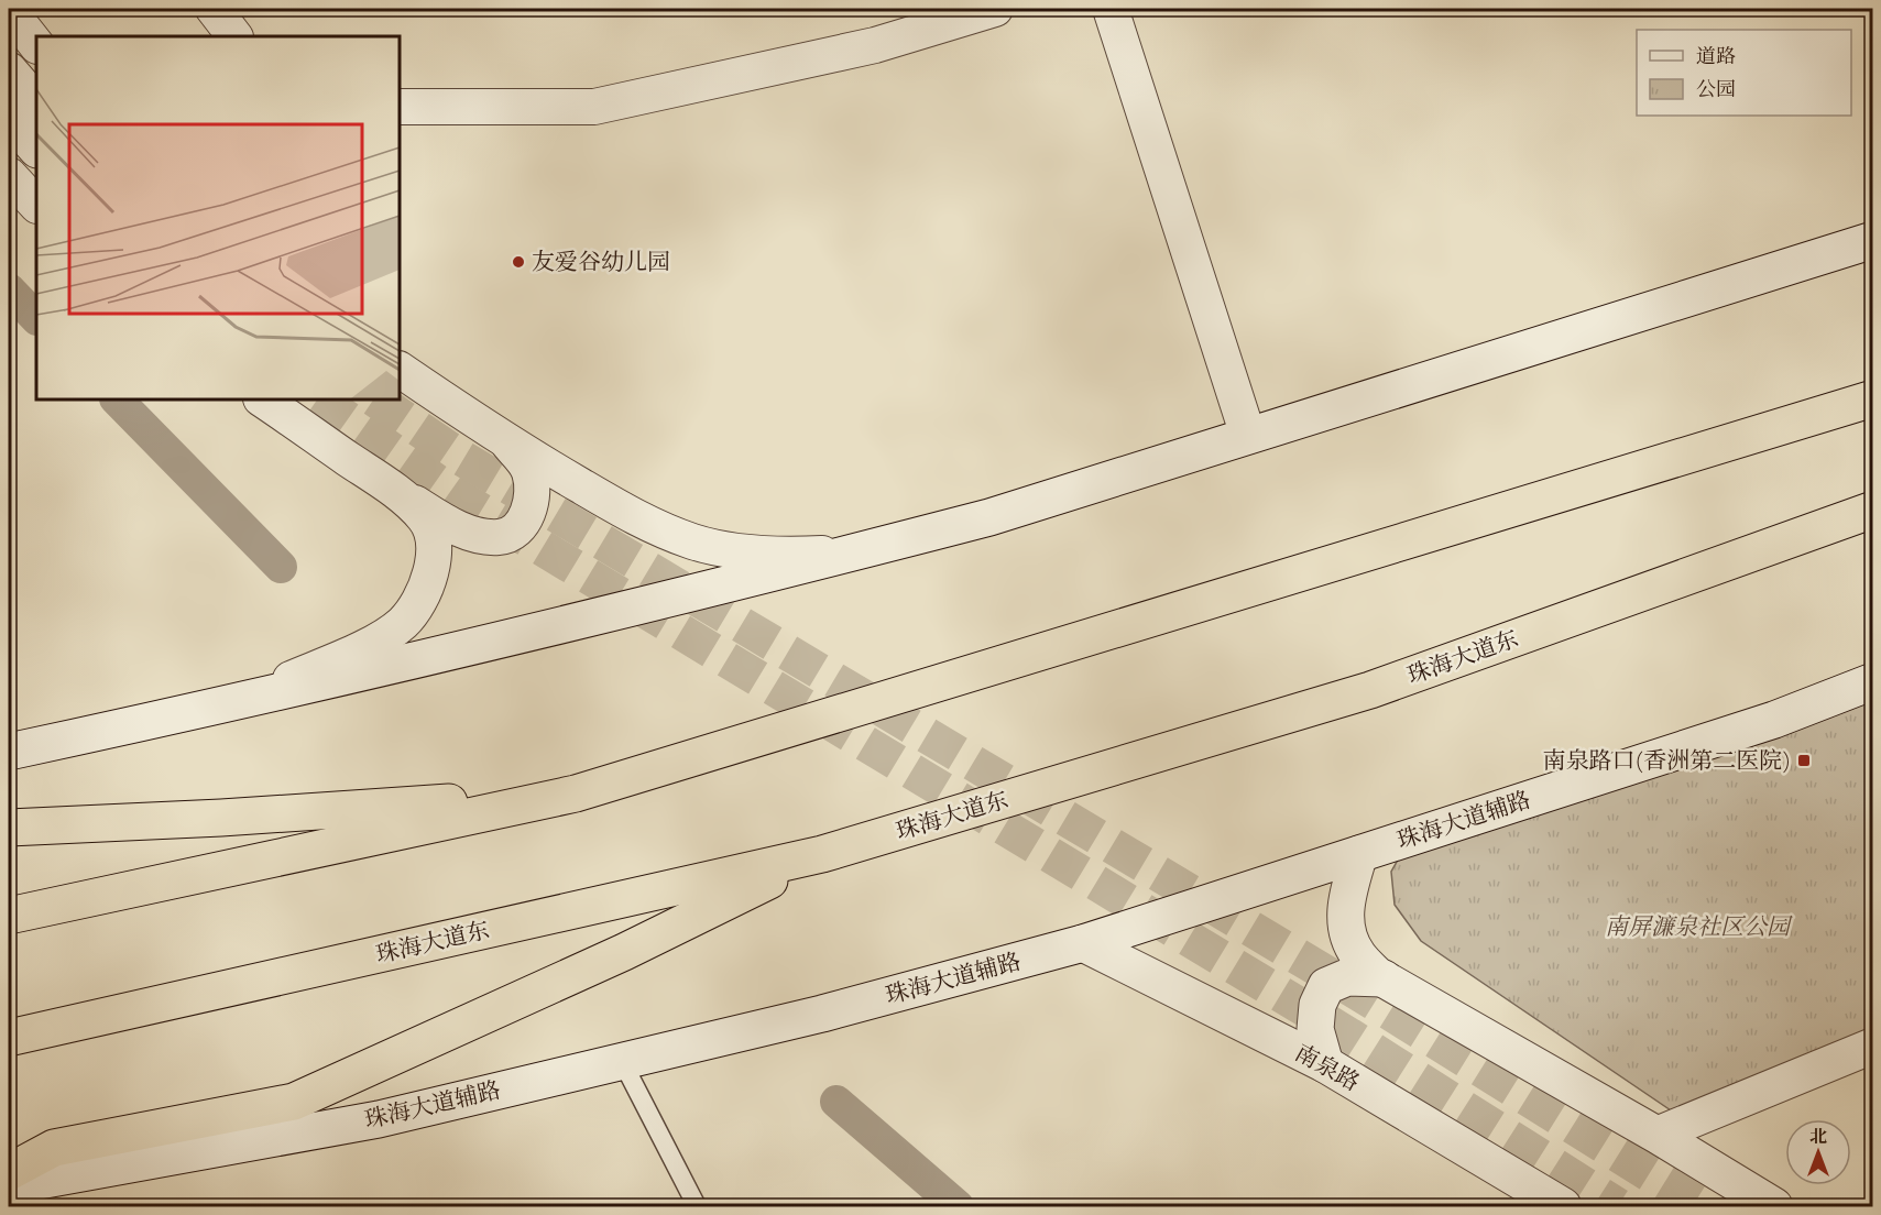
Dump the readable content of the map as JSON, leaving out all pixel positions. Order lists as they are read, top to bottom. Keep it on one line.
{"streets":{"highway":["珠海大道东"],"main road":["珠海大道辅路","南泉路"]},"crossings":[["珠海大道辅路","南泉路"]],"parks":["南屏濂泉社区公园"],"places":{"other":["友爱谷幼儿园"],"transit":["南泉路口(香洲第二医院)"]},"legend":["道路","公园"],"north":"top"}
